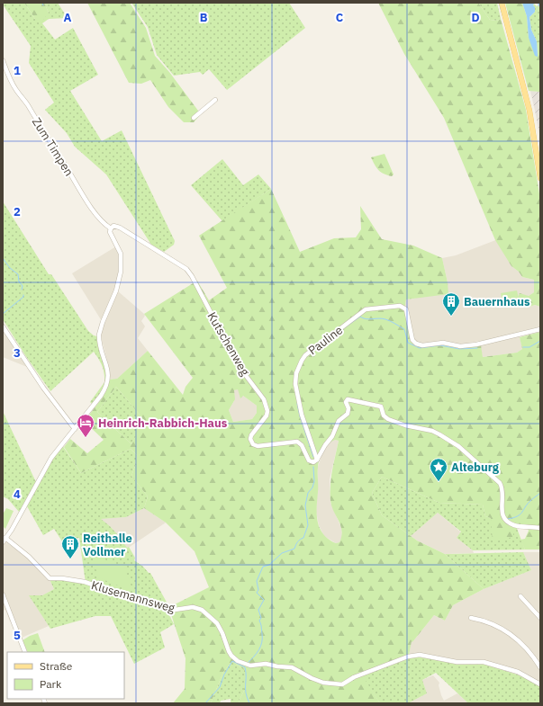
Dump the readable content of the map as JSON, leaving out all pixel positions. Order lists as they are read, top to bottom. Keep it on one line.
{"streets":{"street":["Zum Timpen","Pauline","Kutschenweg","Klusemannsweg"]},"crossings":[["Zum Timpen","Kutschenweg"],["Pauline","Kutschenweg"]],"places":{"building":["Bauernhaus","Reithalle Vollmer"],"hotel":["Heinrich-Rabbich-Haus"],"place":["Alteburg"]},"legend":["Straße","Park"],"grid":{"columns":["A","B","C","D"],"rows":["1","2","3","4","5"]}}
